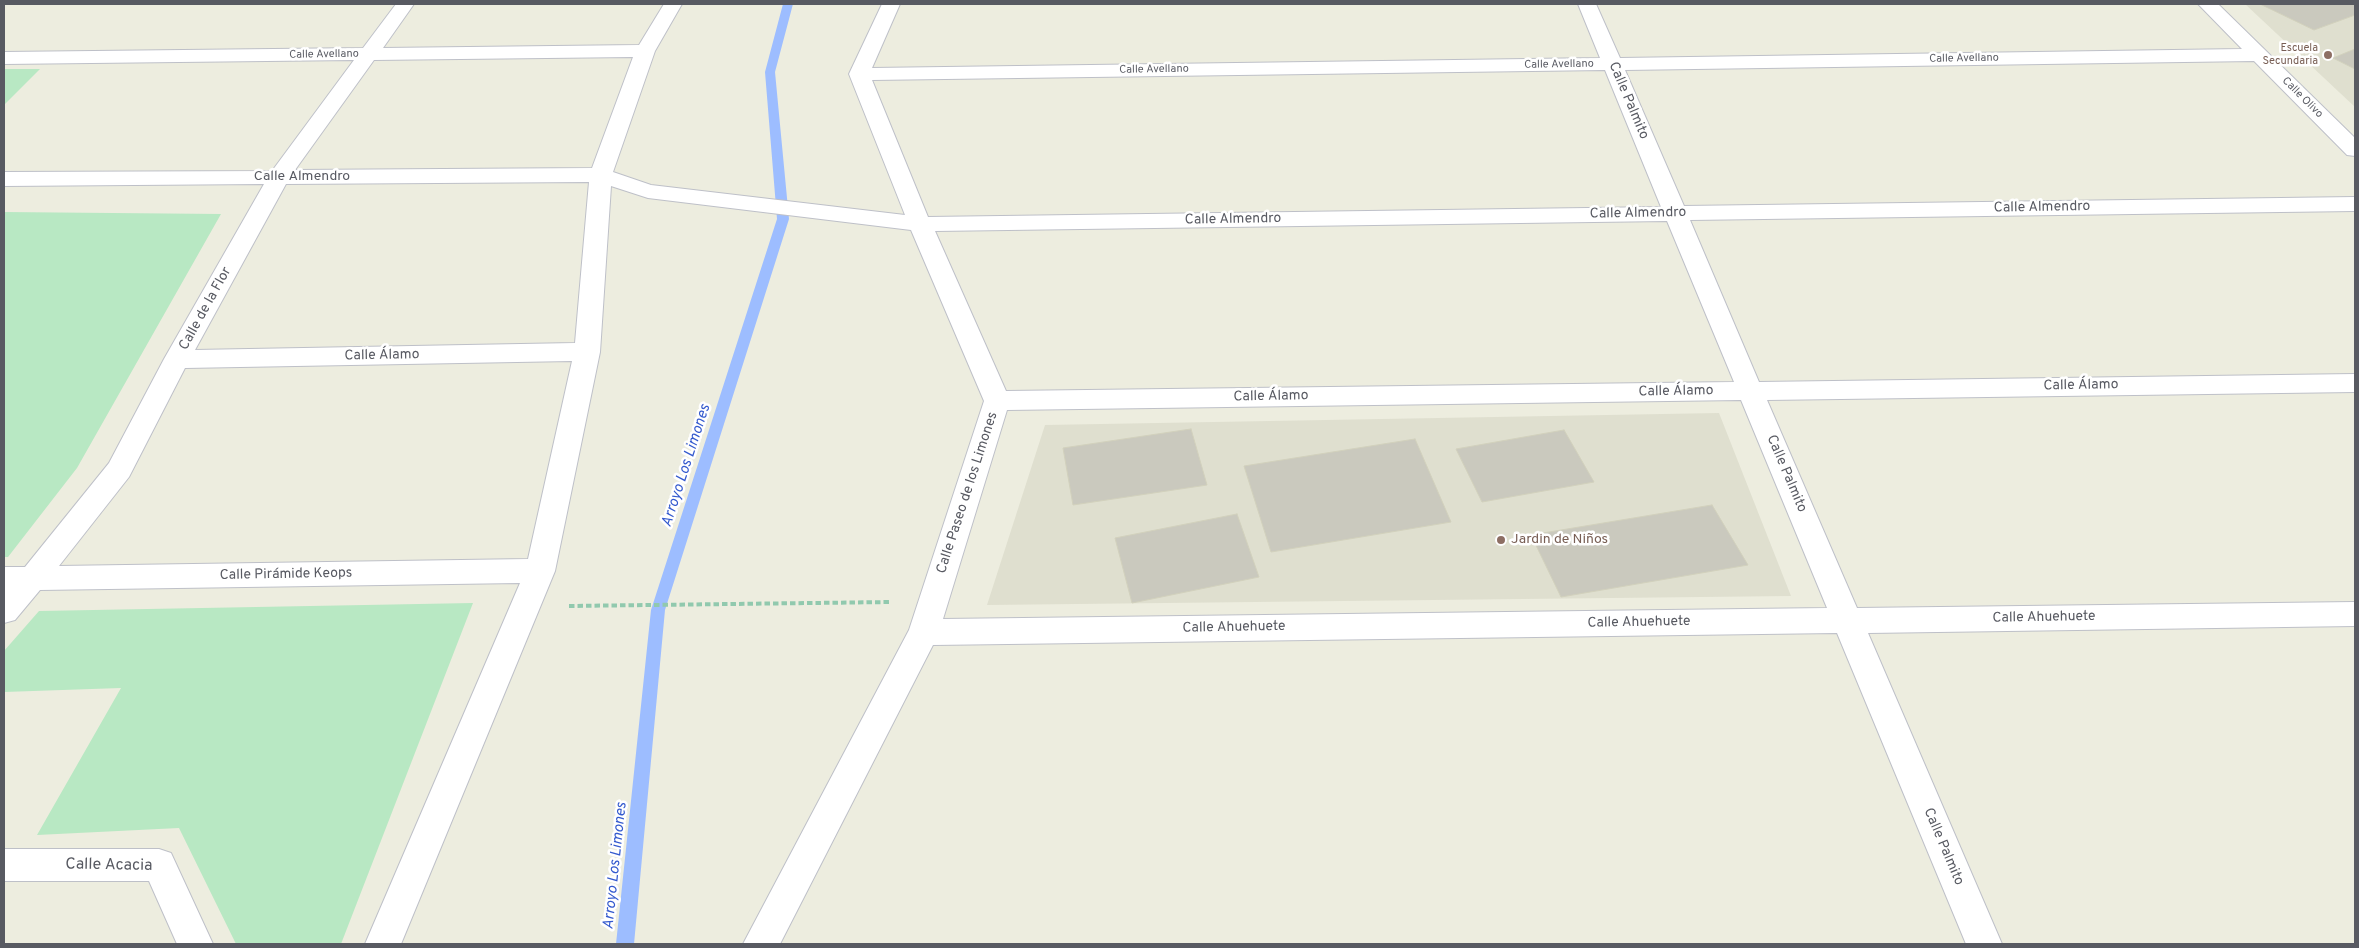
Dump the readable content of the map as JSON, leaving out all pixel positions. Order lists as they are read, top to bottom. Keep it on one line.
{"streets":{"street":["Calle Avellano","Calle Olivo","Calle Palmito","Calle Almendro","Calle de la Flor","Calle Álamo","Calle Paseo de los Limones","Calle Pirámide Keops","Calle Ahuehuete","Calle Acacia"]},"crossings":[["Calle Avellano","Calle Olivo"],["Calle Avellano","Calle Palmito"],["Calle Avellano","Calle de la Flor"],["Calle Avellano","Calle Paseo de los Limones"],["Calle Palmito","Calle Almendro"],["Calle Palmito","Calle Álamo"],["Calle Palmito","Calle Ahuehuete"],["Calle Almendro","Calle de la Flor"],["Calle Almendro","Calle Paseo de los Limones"],["Calle de la Flor","Calle Álamo"],["Calle de la Flor","Calle Pirámide Keops"],["Calle Álamo","Calle Paseo de los Limones"],["Calle Paseo de los Limones","Calle Ahuehuete"]],"water":["Arroyo Los Limones"],"places":["Escuela Secundaria","Jardin de Niños"]}
